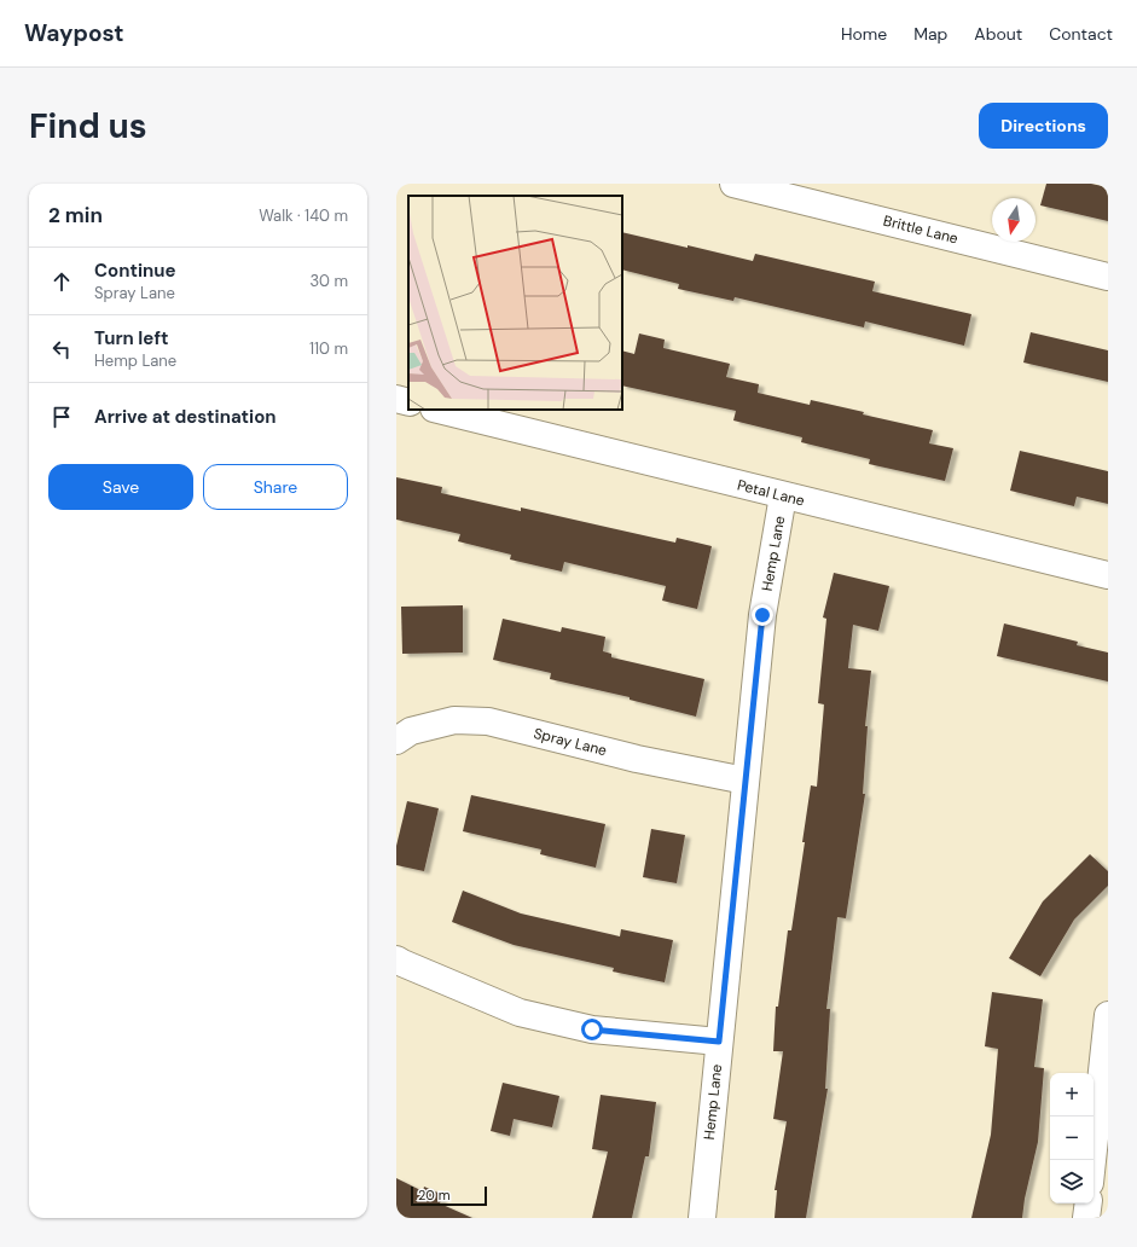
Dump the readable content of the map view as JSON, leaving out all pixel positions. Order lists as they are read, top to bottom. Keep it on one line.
{"streets":{"street":["Brittle Lane","Petal Lane","Hemp Lane","Spray Lane"]},"crossings":[["Petal Lane","Hemp Lane"],["Hemp Lane","Spray Lane"]],"scale_bar":"20 m","north":"bottom","page":{"header":"Waypost","nav":["Home","Map","About","Contact"],"buttons":["Directions",["Save","Share"]],"title":"Find us","heading":["2 min","Walk · 140 m"],"list":[["Continue","Spray Lane","30 m"],["Turn left","Hemp Lane","110 m"],"Arrive at destination"],"map_buttons":["+","−"],"scale":"20 m"}}
